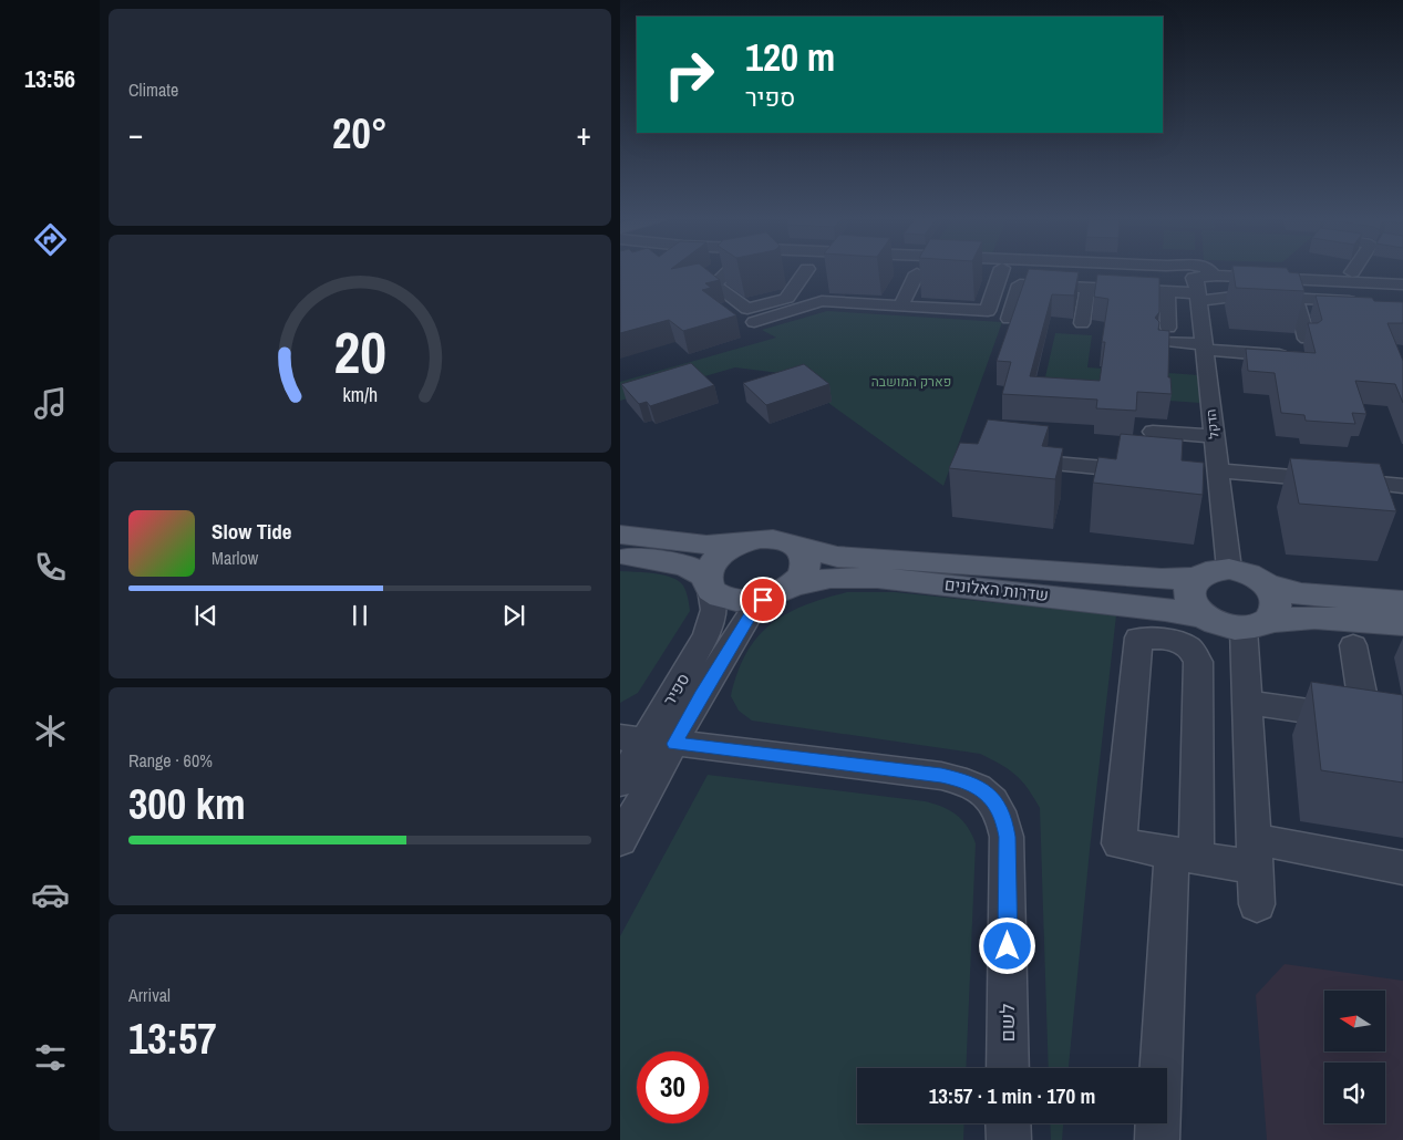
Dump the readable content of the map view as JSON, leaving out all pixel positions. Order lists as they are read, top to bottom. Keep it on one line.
{"streets":{"main road":["שדרות האלונים"],"street":["הדקל","ספיר","לשם"]},"crossings":[["הדקל","שדרות האלונים"],["שדרות האלונים","ספיר"],["ספיר","לשם"]],"parks":["פארק המושבה"],"north":"left","page":{"tabs":"13:56","tile":["Climate",["Range · 60%","300 km"],["Arrival","13:57"]],"turn":["120 m","ספיר"],"heat":["−","20°","+"],"song":["Slow Tide","Marlow"],"limit":"30","trip":"13:57 · 1 min · 170 m","gauge":["20","km/h"]}}
